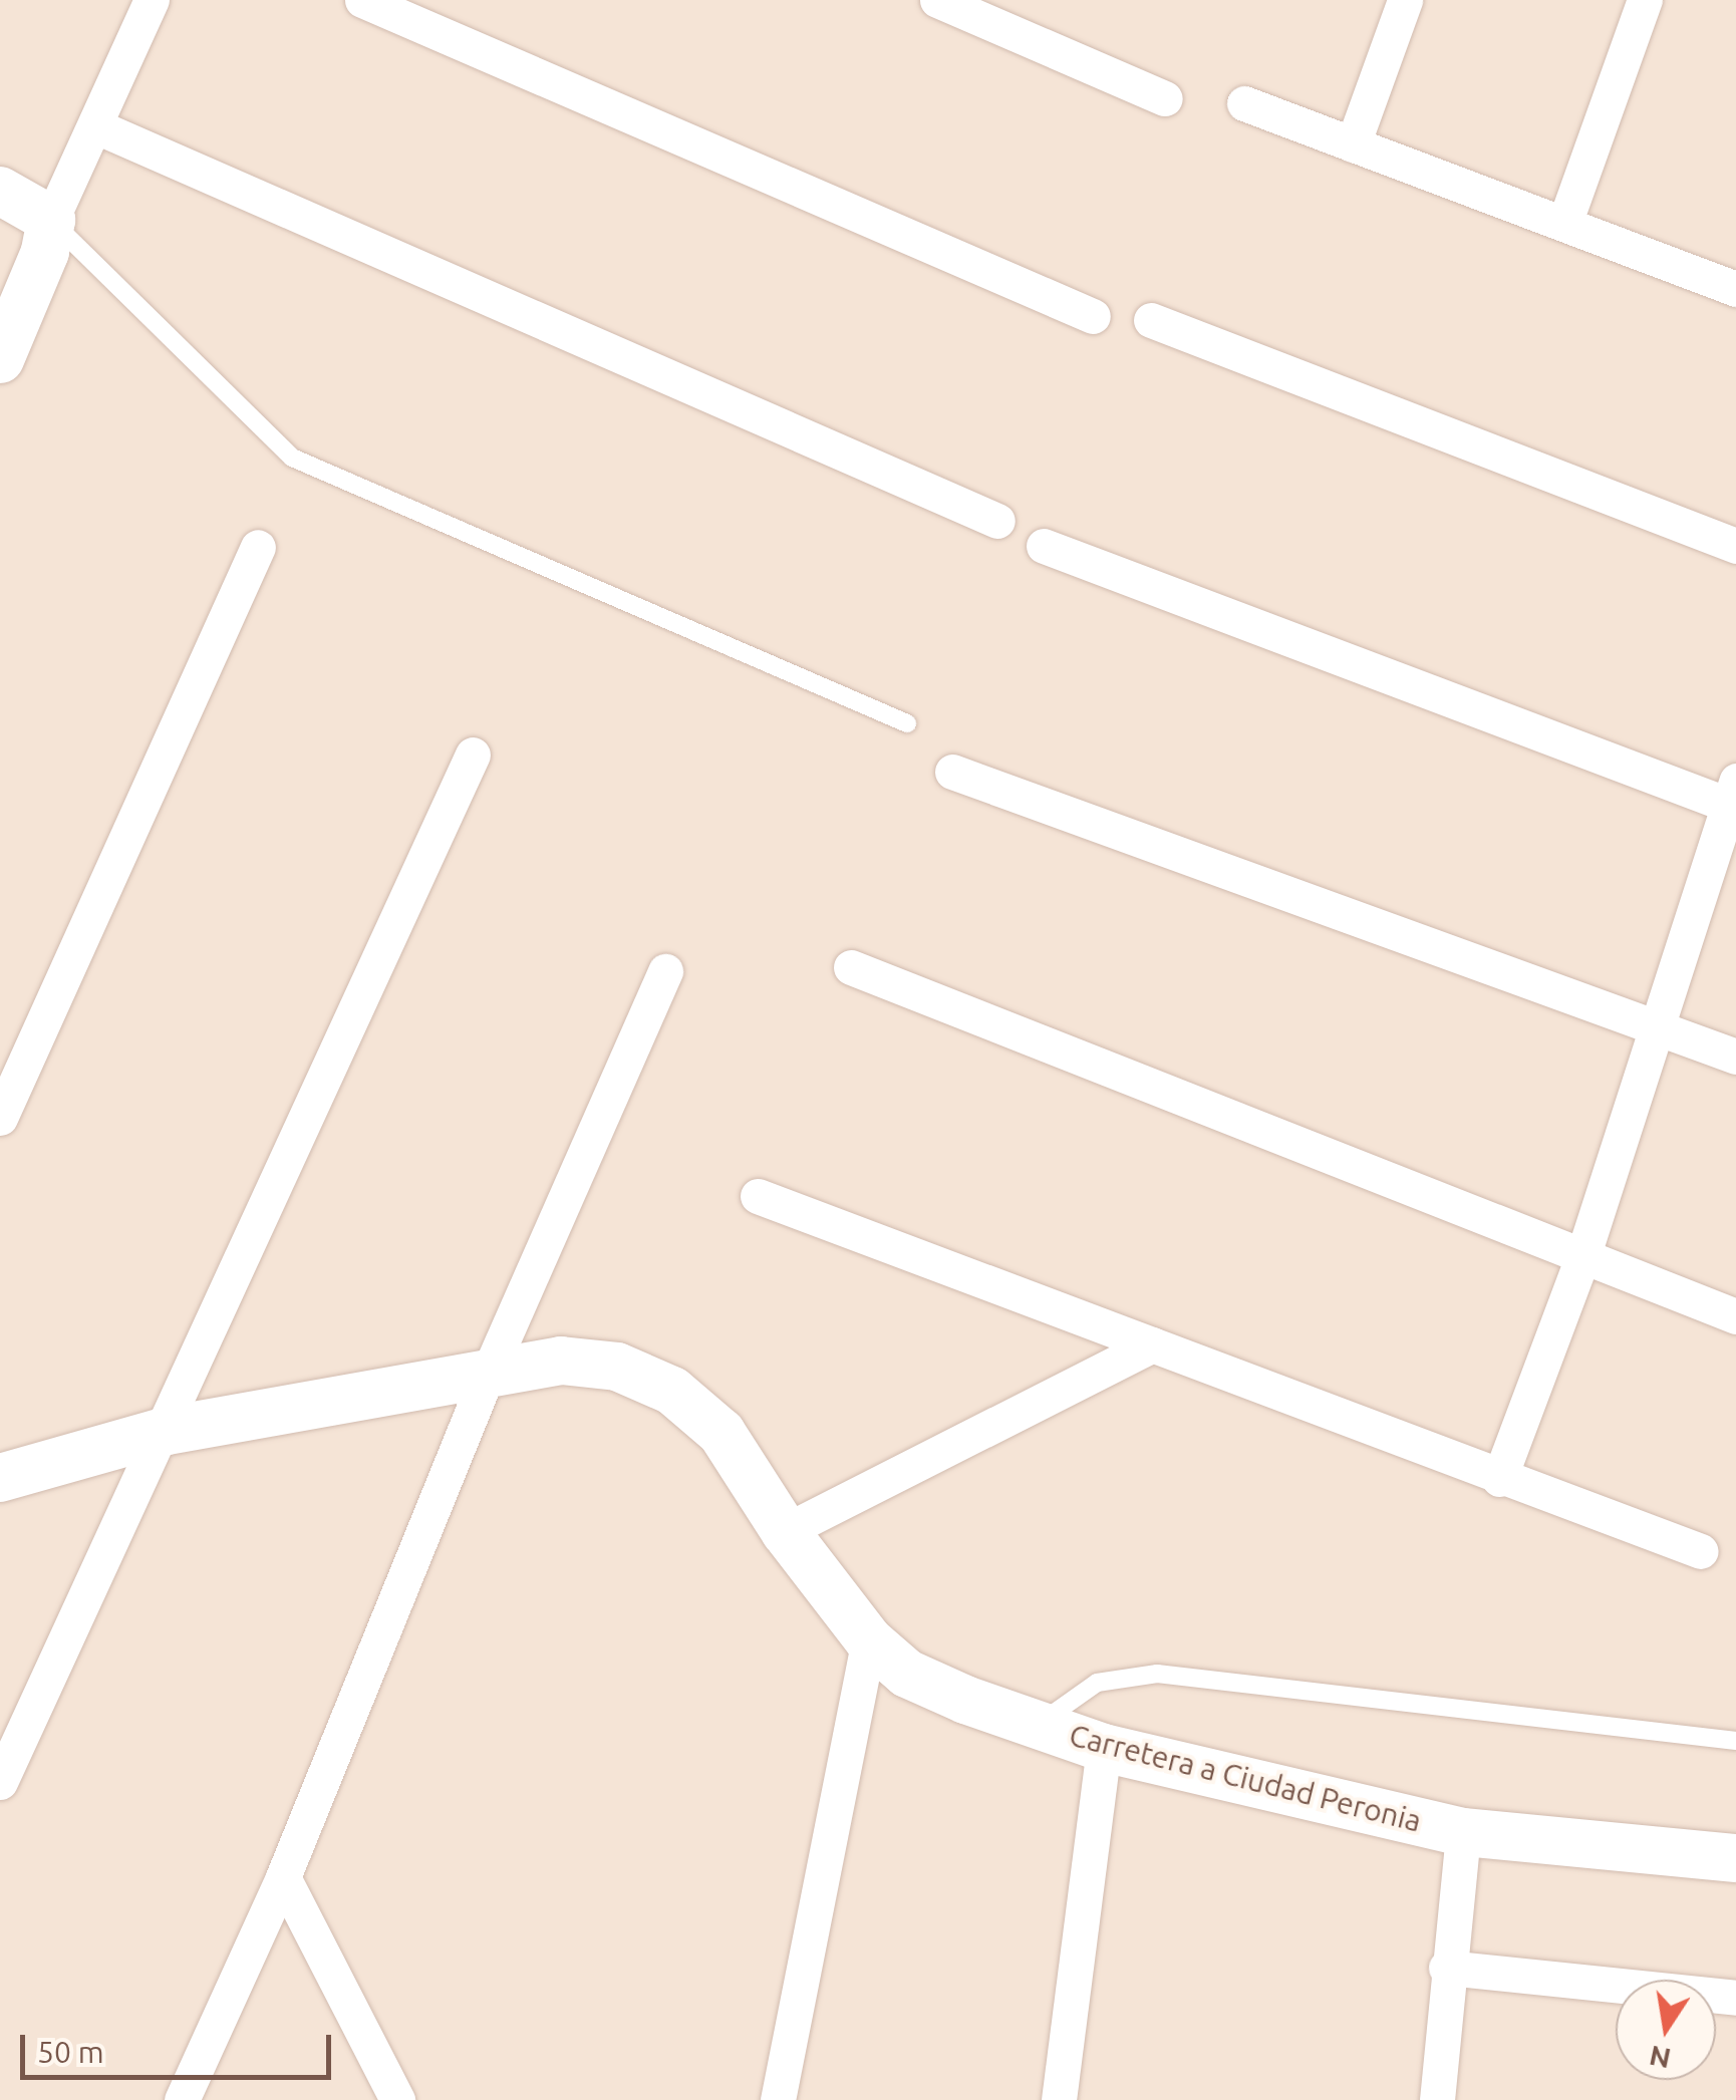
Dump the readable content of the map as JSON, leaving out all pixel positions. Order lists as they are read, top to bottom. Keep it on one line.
{"streets":{"main road":["Carretera a Ciudad Peronia"]},"scale_bar":"50 m","north":"bottom"}
